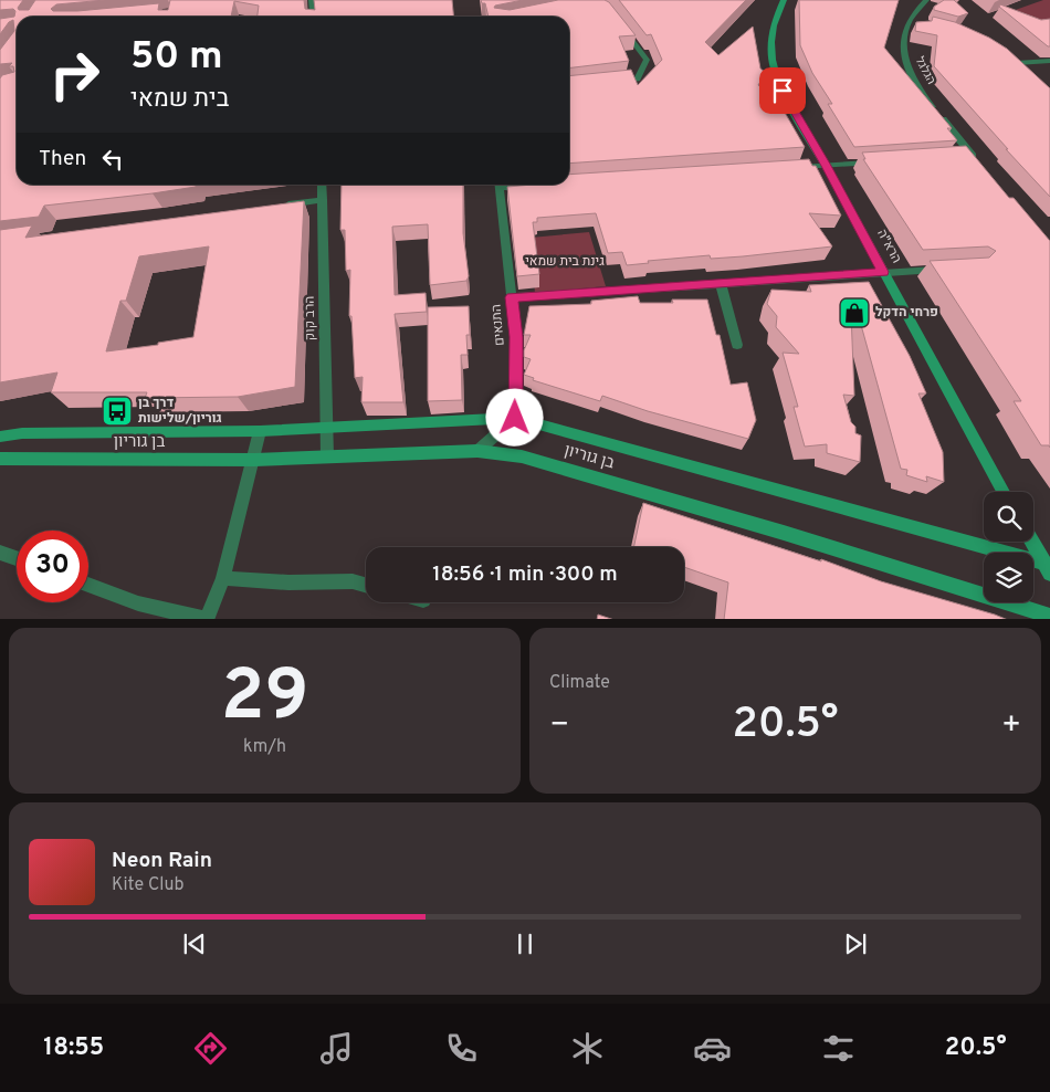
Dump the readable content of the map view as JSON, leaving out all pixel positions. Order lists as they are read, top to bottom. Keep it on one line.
{"streets":{"main road":["הרא\"ה","בן גוריון"],"street":["הגלגל","הרב קוק","התנאים"]},"crossings":[["הרב קוק","בן גוריון"],["התנאים","בן גוריון"]],"parks":["גינת בית שמאי"],"places":{"shop":["פרחי הדקל"],"bus stop":["דרך בן גוריון/שלישות"]},"page":{"turn":["50 m","בית שמאי"],"then":"Then","limit":"30","trip":"18:56 · 1 min · 300 m","tile":[["29","km/h"],"Climate"],"heat":["−","20.5°","+"],"song":["Neon Rain","Kite Club"],"tabs":["18:55","20.5°"]}}
